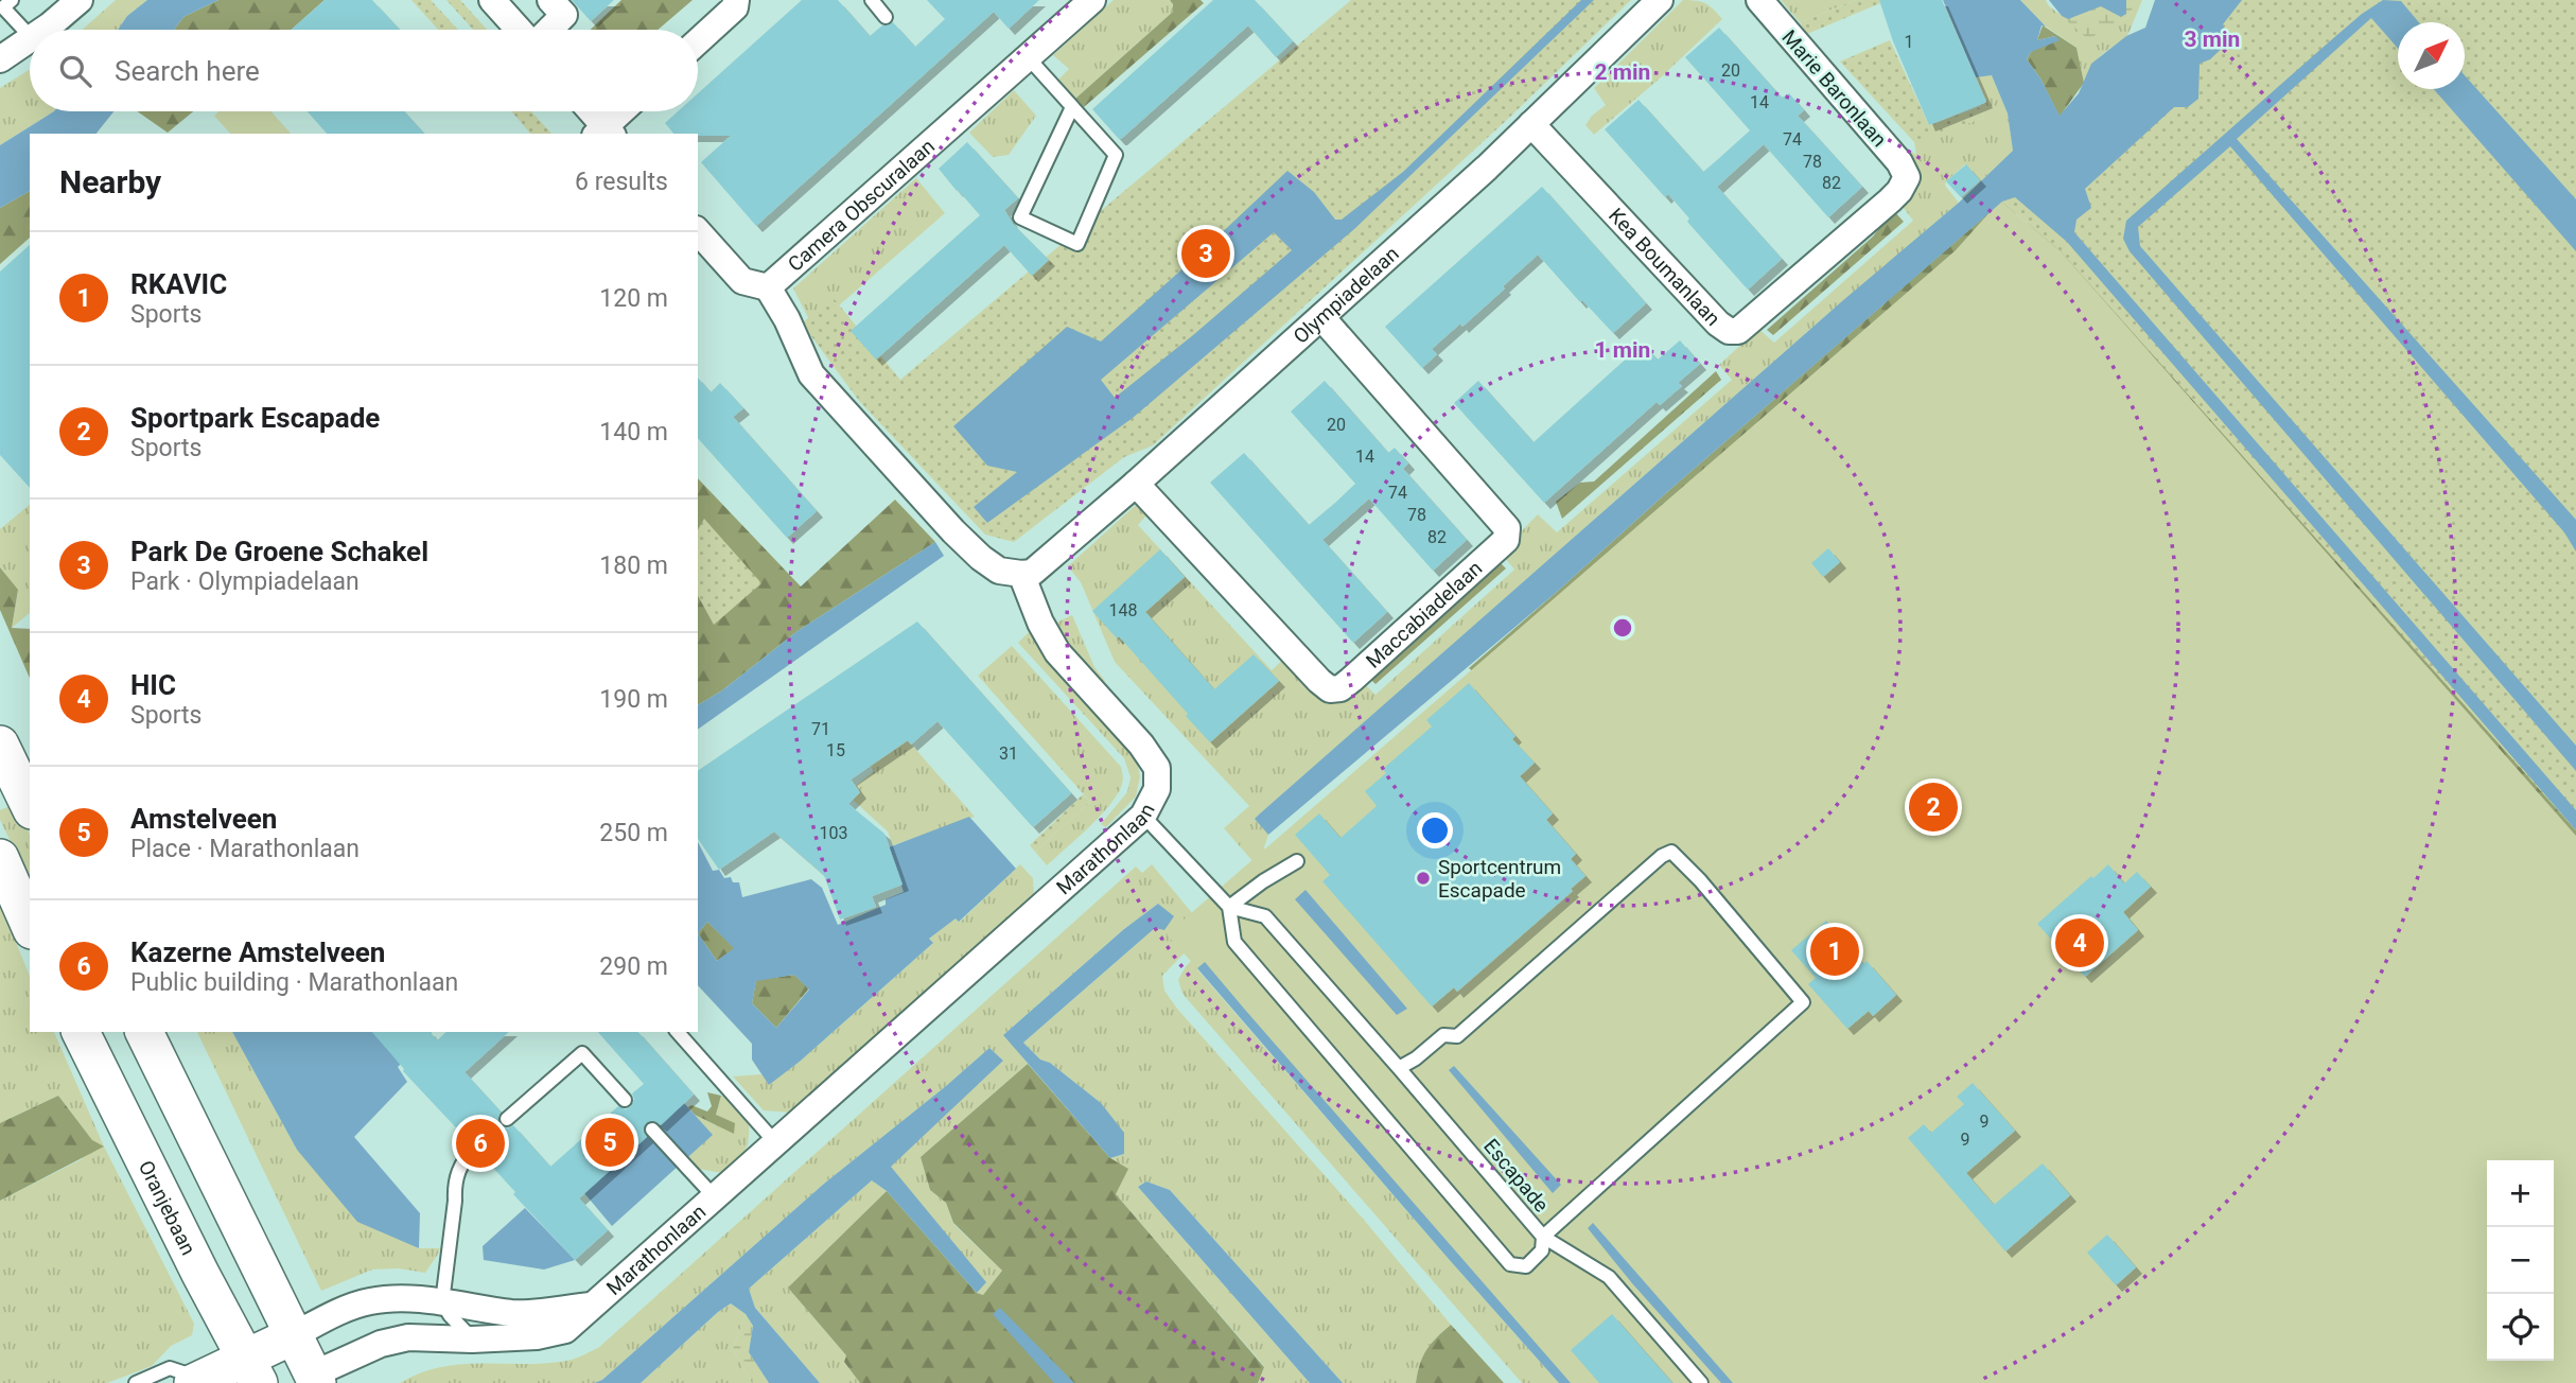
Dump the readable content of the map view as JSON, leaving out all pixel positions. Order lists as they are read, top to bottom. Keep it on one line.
{"streets":{"main road":["Oranjebaan"],"street":["Marie Baronlaan","Camera Obscuralaan","Kea Boumanlaan","Olympiadelaan","Maccabiadelaan","Marathonlaan"],"lane":["Escapade"]},"crossings":[["Marie Baronlaan","Kea Boumanlaan"],["Kea Boumanlaan","Olympiadelaan"],["Olympiadelaan","Maccabiadelaan"],["Olympiadelaan","Marathonlaan"]],"places":["Sportcentrum Escapade"],"house_numbers":["1","20","14","74","78","82","20","14","74","78","82","148","71","15","31","103","9","9"],"north":"top right","page":{"search":"Search here","heading":["Nearby","6 results"],"pins":["3","2","4","1","5","6"],"list":[{"mark":"1","name":"RKAVIC","note":"Sports","value":"120 m"},{"mark":"2","name":"Sportpark Escapade","note":"Sports","value":"140 m"},{"mark":"3","name":"Park De Groene Schakel","note":"Park · Olympiadelaan","value":"180 m"},{"mark":"4","name":"HIC","note":"Sports","value":"190 m"},{"mark":"5","name":"Amstelveen","note":"Place · Marathonlaan","value":"250 m"},{"mark":"6","name":"Kazerne Amstelveen","note":"Public building · Marathonlaan","value":"290 m"}],"map_buttons":["+","−"]},"rings":["3 min","2 min","1 min"]}
